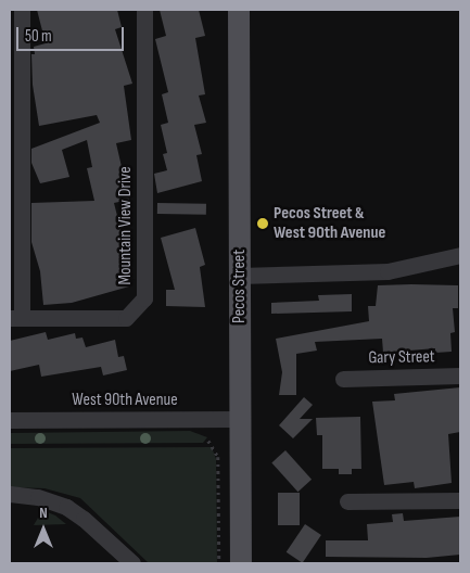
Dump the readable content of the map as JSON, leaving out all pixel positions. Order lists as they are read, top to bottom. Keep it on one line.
{"streets":{"main road":["Pecos Street"],"street":["Mountain View Drive","Gary Street","West 90th Avenue"]},"crossings":[["Pecos Street","West 90th Avenue"]],"places":["Pecos Street & West 90th Avenue"],"scale_bar":"50 m","north":"top"}
